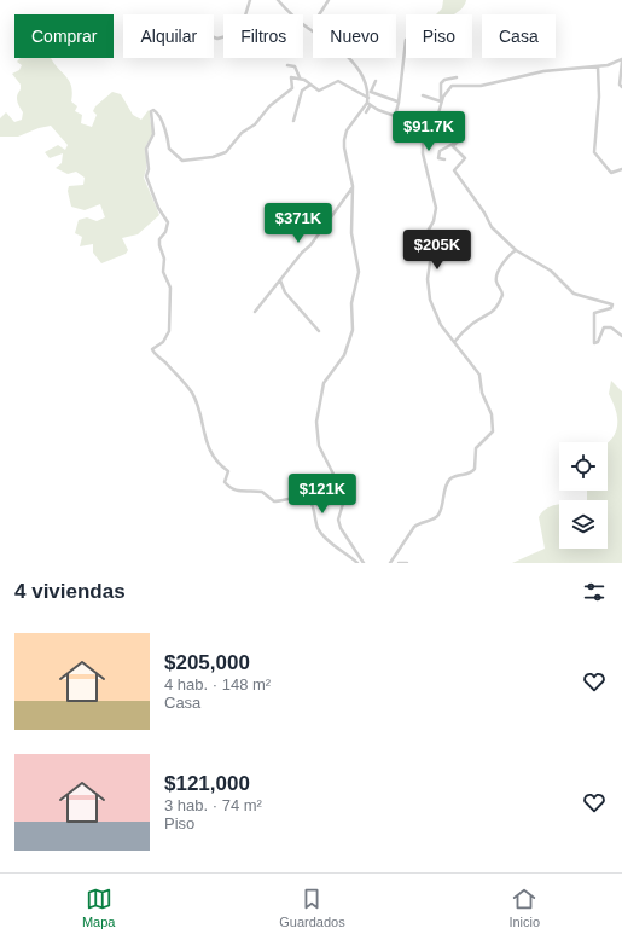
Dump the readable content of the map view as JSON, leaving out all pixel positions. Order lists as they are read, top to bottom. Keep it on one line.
{"page":{"chip":["Comprar","Alquilar","Filtros","Nuevo","Piso","Casa"],"price":["$91.7K","$371K","$205K","$121K"],"heading":"4 viviendas","list":[{"name":"$205,000","note":"4 hab. · 148 m² · Casa"},{"name":"$121,000","note":"3 hab. · 74 m² · Piso"}],"tabs":["Mapa","Guardados","Inicio"]}}
